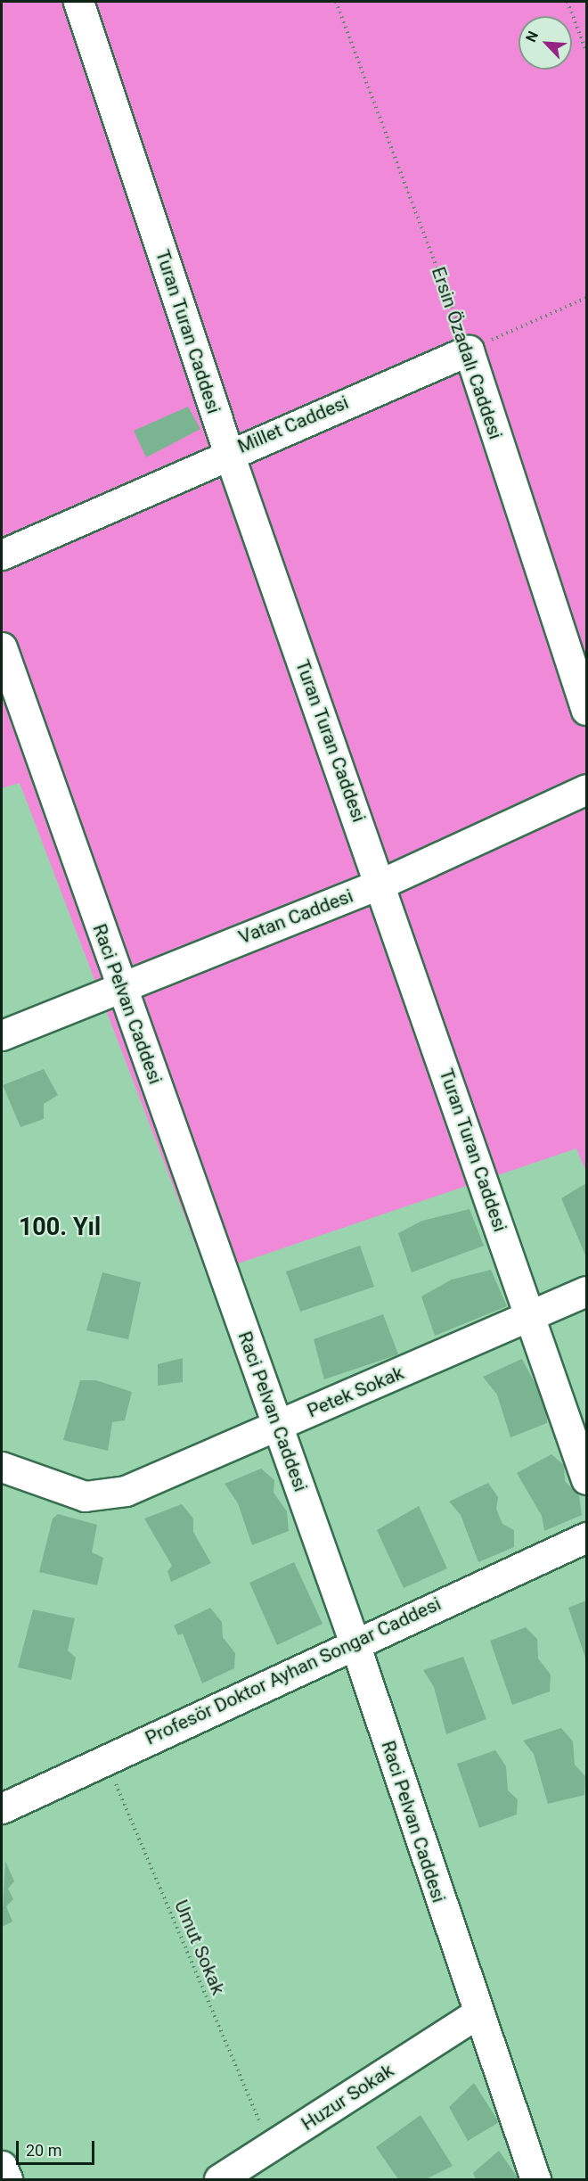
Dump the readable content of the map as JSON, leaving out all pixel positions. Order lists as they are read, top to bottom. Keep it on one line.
{"streets":{"street":["Turan Turan Caddesi","Ersin Özadalı Caddesi","Millet Caddesi","Vatan Caddesi","Raci Pelvan Caddesi","Petek Sokak","Profesör Doktor Ayhan Songar Caddesi","Huzur Sokak"],"path":["Umut Sokak"]},"crossings":[["Turan Turan Caddesi","Millet Caddesi"],["Turan Turan Caddesi","Vatan Caddesi"],["Turan Turan Caddesi","Petek Sokak"],["Ersin Özadalı Caddesi","Millet Caddesi"],["Vatan Caddesi","Raci Pelvan Caddesi"],["Raci Pelvan Caddesi","Petek Sokak"],["Raci Pelvan Caddesi","Profesör Doktor Ayhan Songar Caddesi"],["Raci Pelvan Caddesi","Huzur Sokak"],["Profesör Doktor Ayhan Songar Caddesi","Umut Sokak"],["Umut Sokak","Huzur Sokak"]],"districts":["100. Yıl"],"scale_bar":"20 m","north":"top left"}
